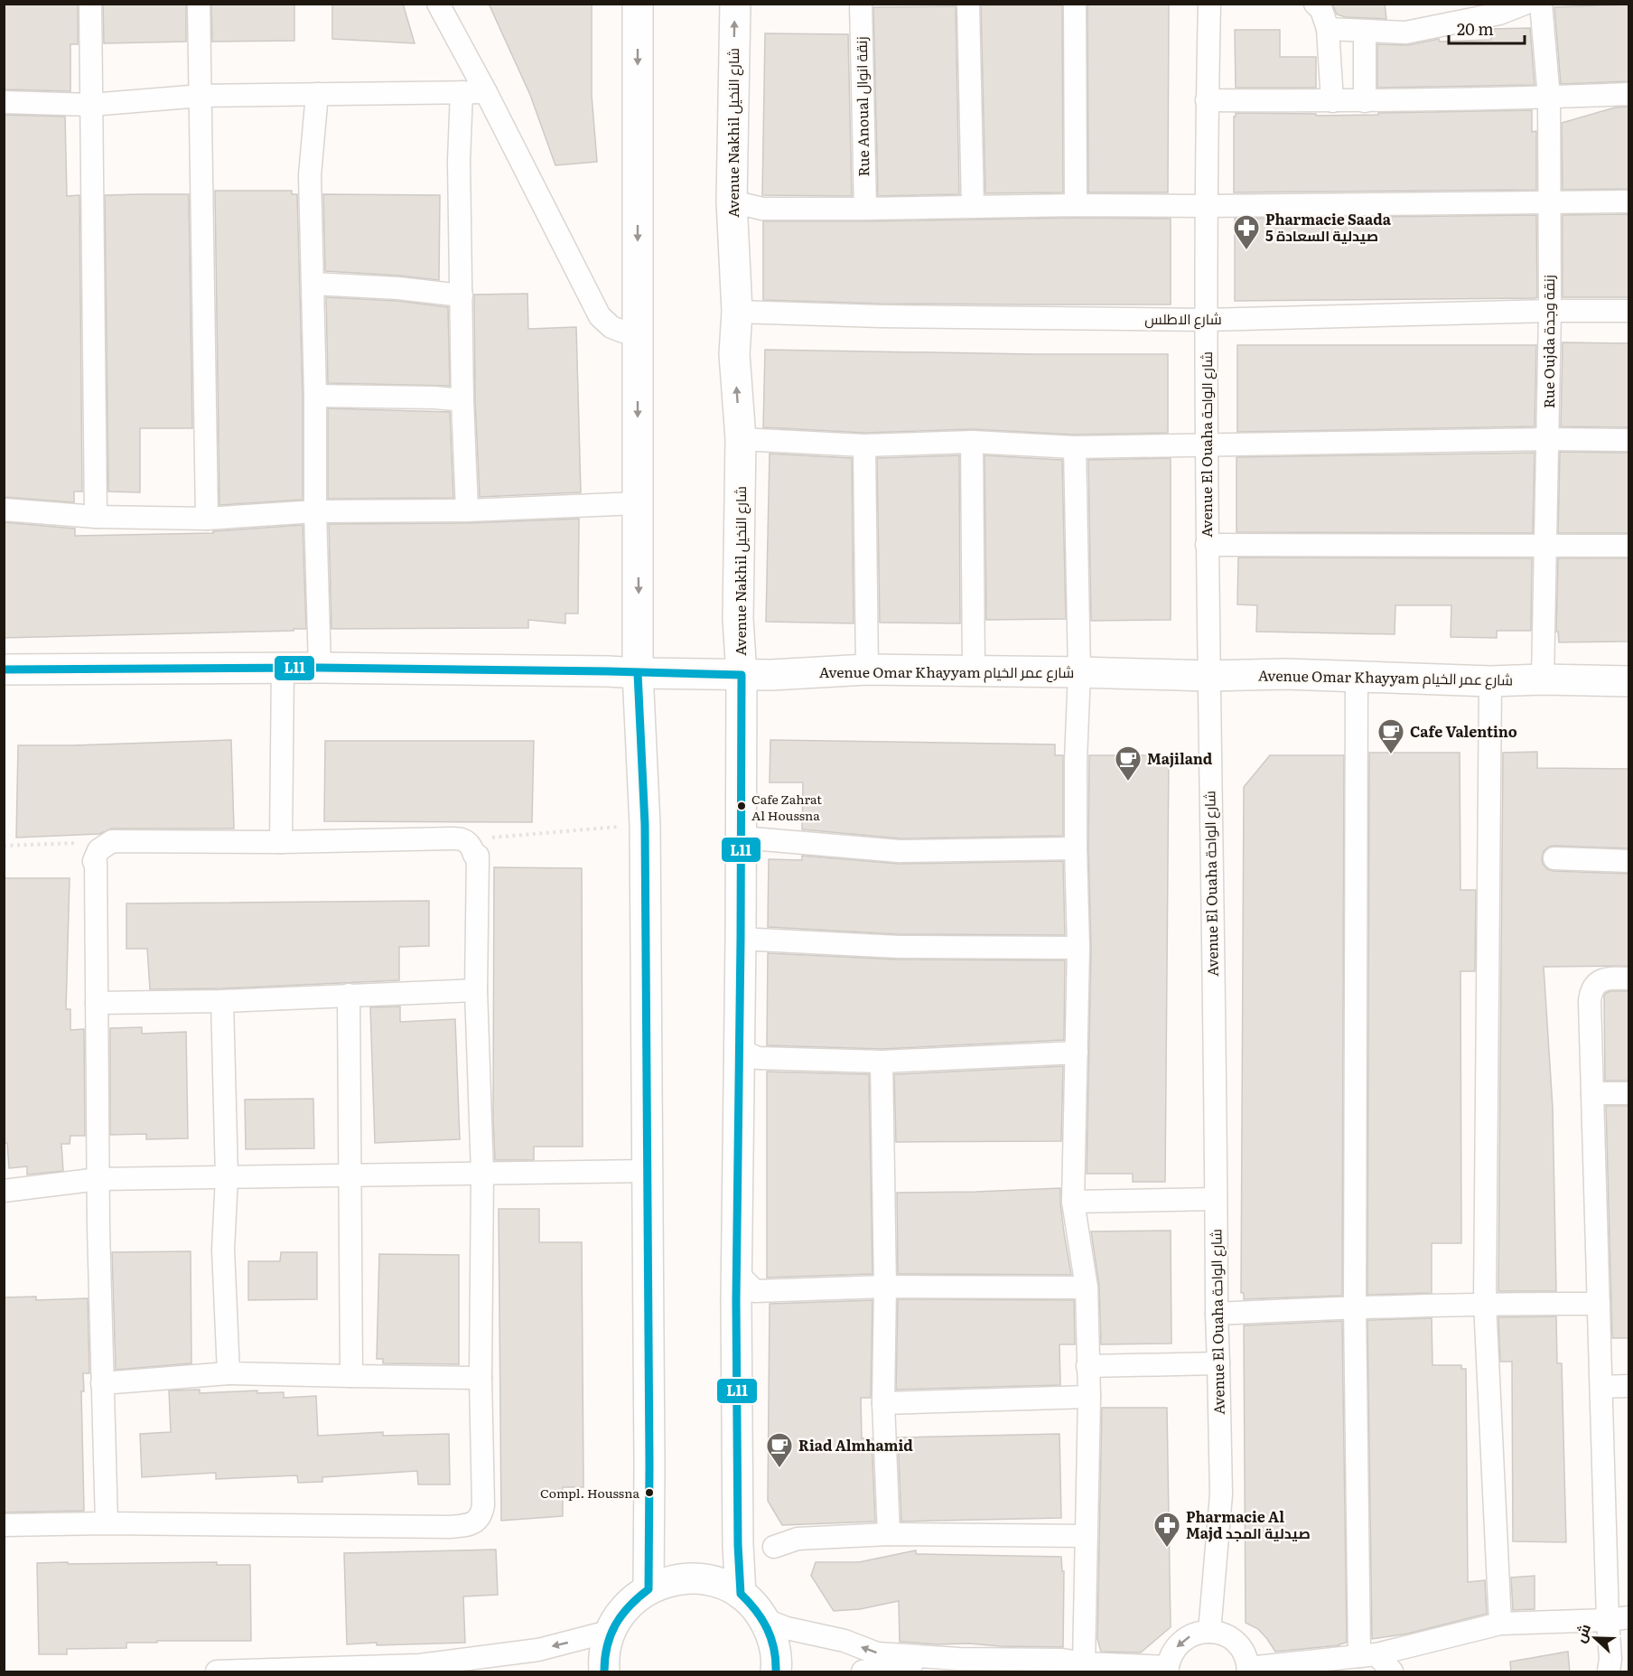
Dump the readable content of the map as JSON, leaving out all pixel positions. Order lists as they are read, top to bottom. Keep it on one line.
{"streets":{"street":["Rue Anoual زنقة انوال","Avenue Nakhil شارع النخيل","شارع الاطلس","Rue Oujda زنقة وجدة","Avenue El Ouaha شارع الواحة","Avenue Omar Khayyam شارع عمر الخيام"]},"crossings":[["Avenue Nakhil شارع النخيل","شارع الاطلس"],["Avenue Nakhil شارع النخيل","Avenue Omar Khayyam شارع عمر الخيام"],["شارع الاطلس","Rue Oujda زنقة وجدة"],["شارع الاطلس","Avenue El Ouaha شارع الواحة"],["Rue Oujda زنقة وجدة","Avenue Omar Khayyam شارع عمر الخيام"],["Avenue El Ouaha شارع الواحة","Avenue Omar Khayyam شارع عمر الخيام"]],"places":{"pharmacy":["Pharmacie Saada 5 صيدلية السعادة","Pharmacie Al Majd صيدلية المجد"],"cafe":["Cafe Valentino","Majiland","Riad Almhamid"],"other":["Cafe Zahrat Al Houssna","Compl. Houssna"]},"lines":["transit line L11"],"scale_bar":"20 m","north":"left"}
